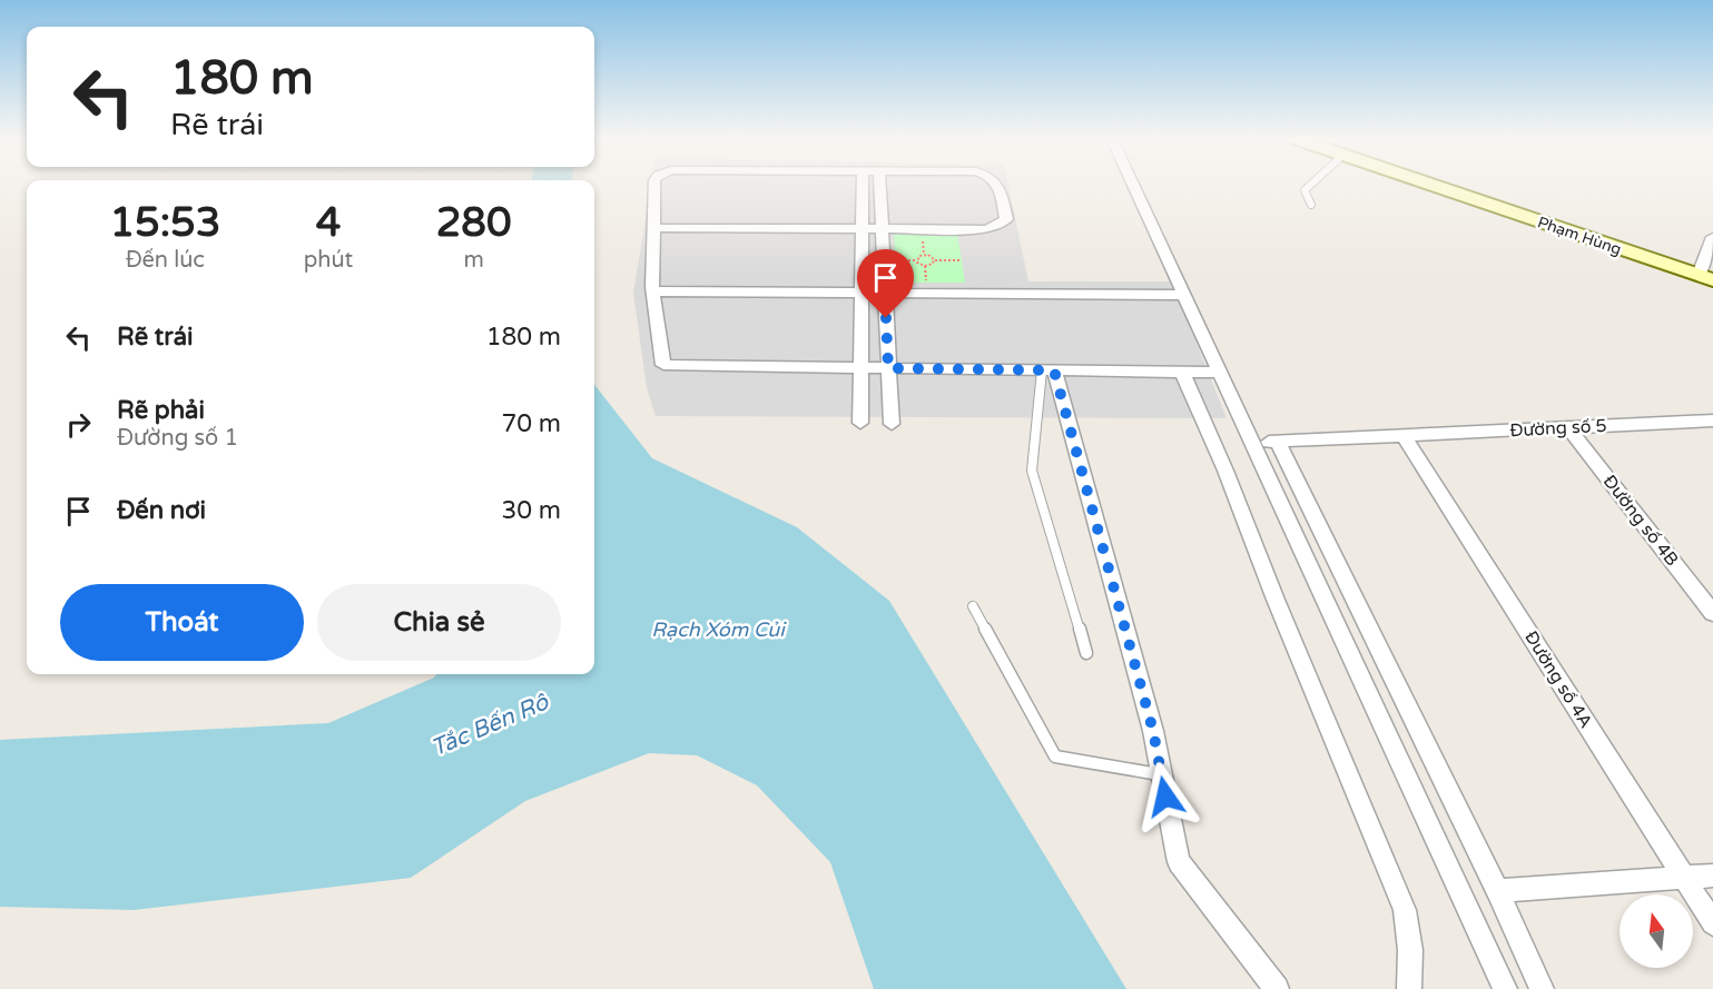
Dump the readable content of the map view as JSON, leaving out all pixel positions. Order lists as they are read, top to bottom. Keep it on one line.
{"streets":{"main road":["Phạm Hùng"],"street":["Đường số 5","Đường số 4B","Đường số 4A"]},"crossings":[["Đường số 5","Đường số 4B"],["Đường số 5","Đường số 4A"]],"water":["Rạch Xóm Củi","Tắc Bến Rô"],"north":"top","page":{"turn":["180 m","Rẽ trái"],"eta":["15:53","Đến lúc","4","phút","280","m"],"list":[{"name":"Rẽ trái","value":"180 m"},{"name":"Rẽ phải","note":"Đường số 1","value":"70 m"},{"name":"Đến nơi","value":"30 m"}],"buttons":["Thoát","Chia sẻ"]}}
